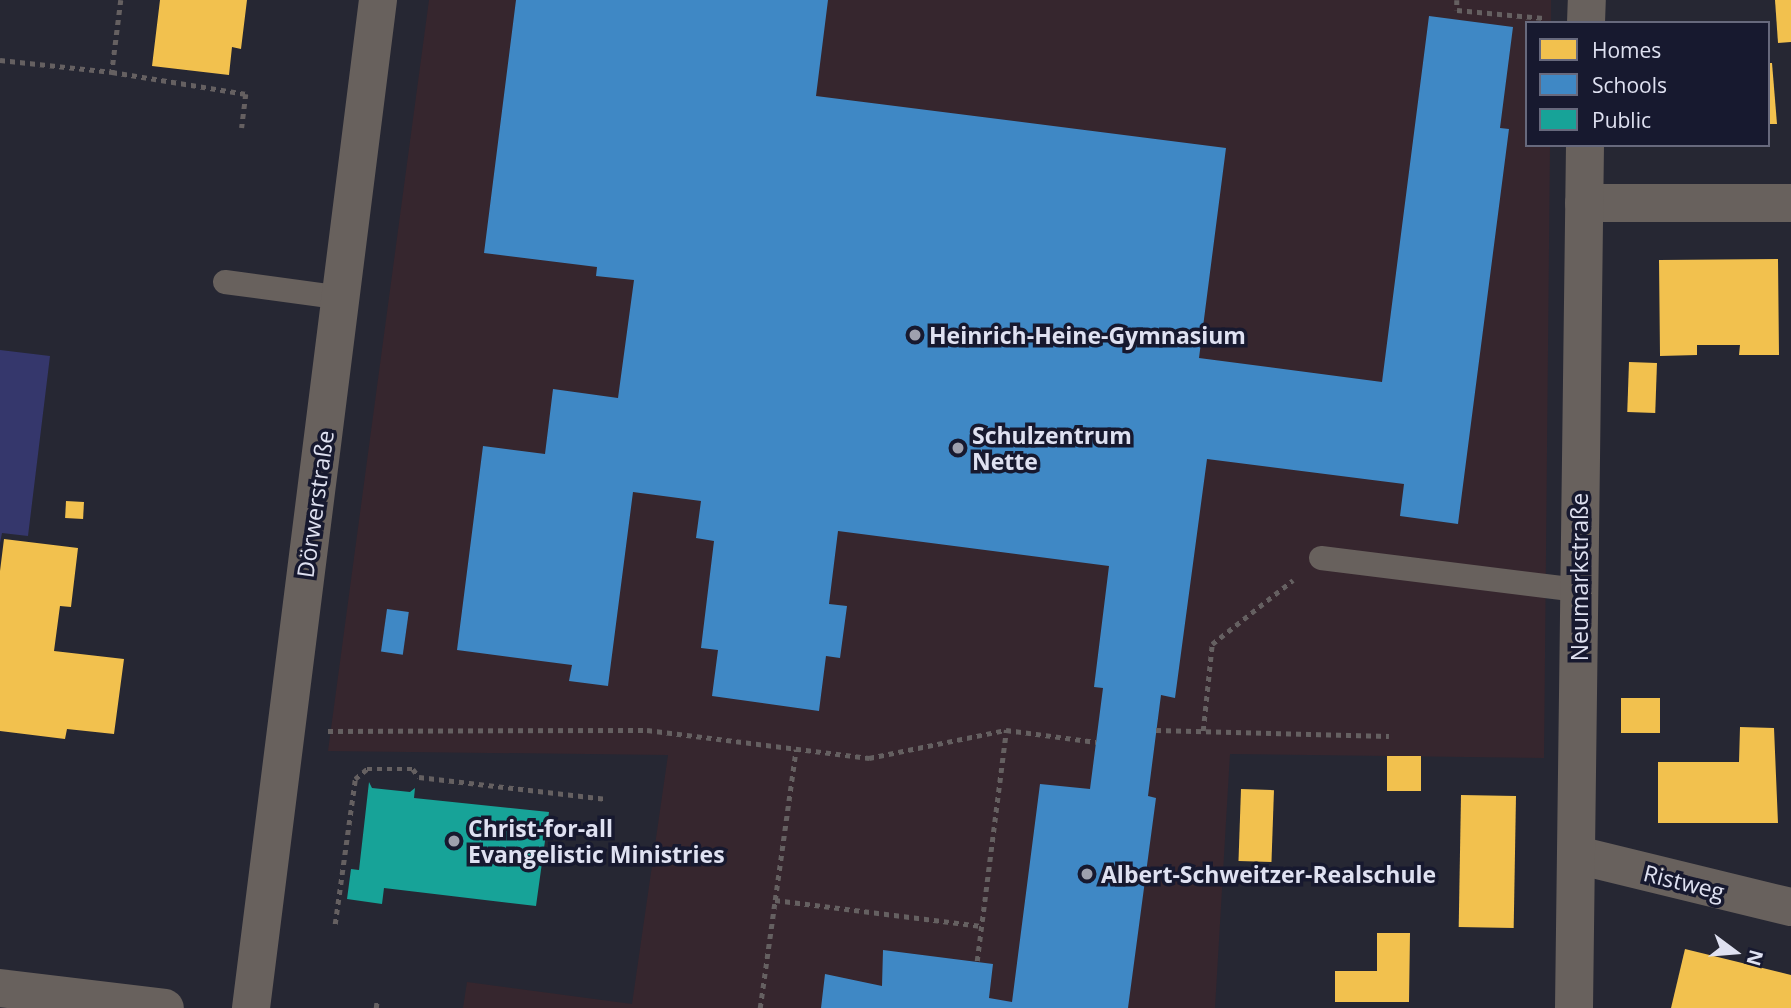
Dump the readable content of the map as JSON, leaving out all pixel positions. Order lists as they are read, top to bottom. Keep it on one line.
{"streets":{"street":["Dörwerstraße","Neumarkstraße","Ristweg"]},"crossings":[["Neumarkstraße","Ristweg"]],"places":["Heinrich-Heine-Gymnasium","Schulzentrum Nette","Christ-for-all Evangelistic Ministries","Albert-Schweitzer-Realschule"],"legend":["Homes","Schools","Public"],"north":"right"}
